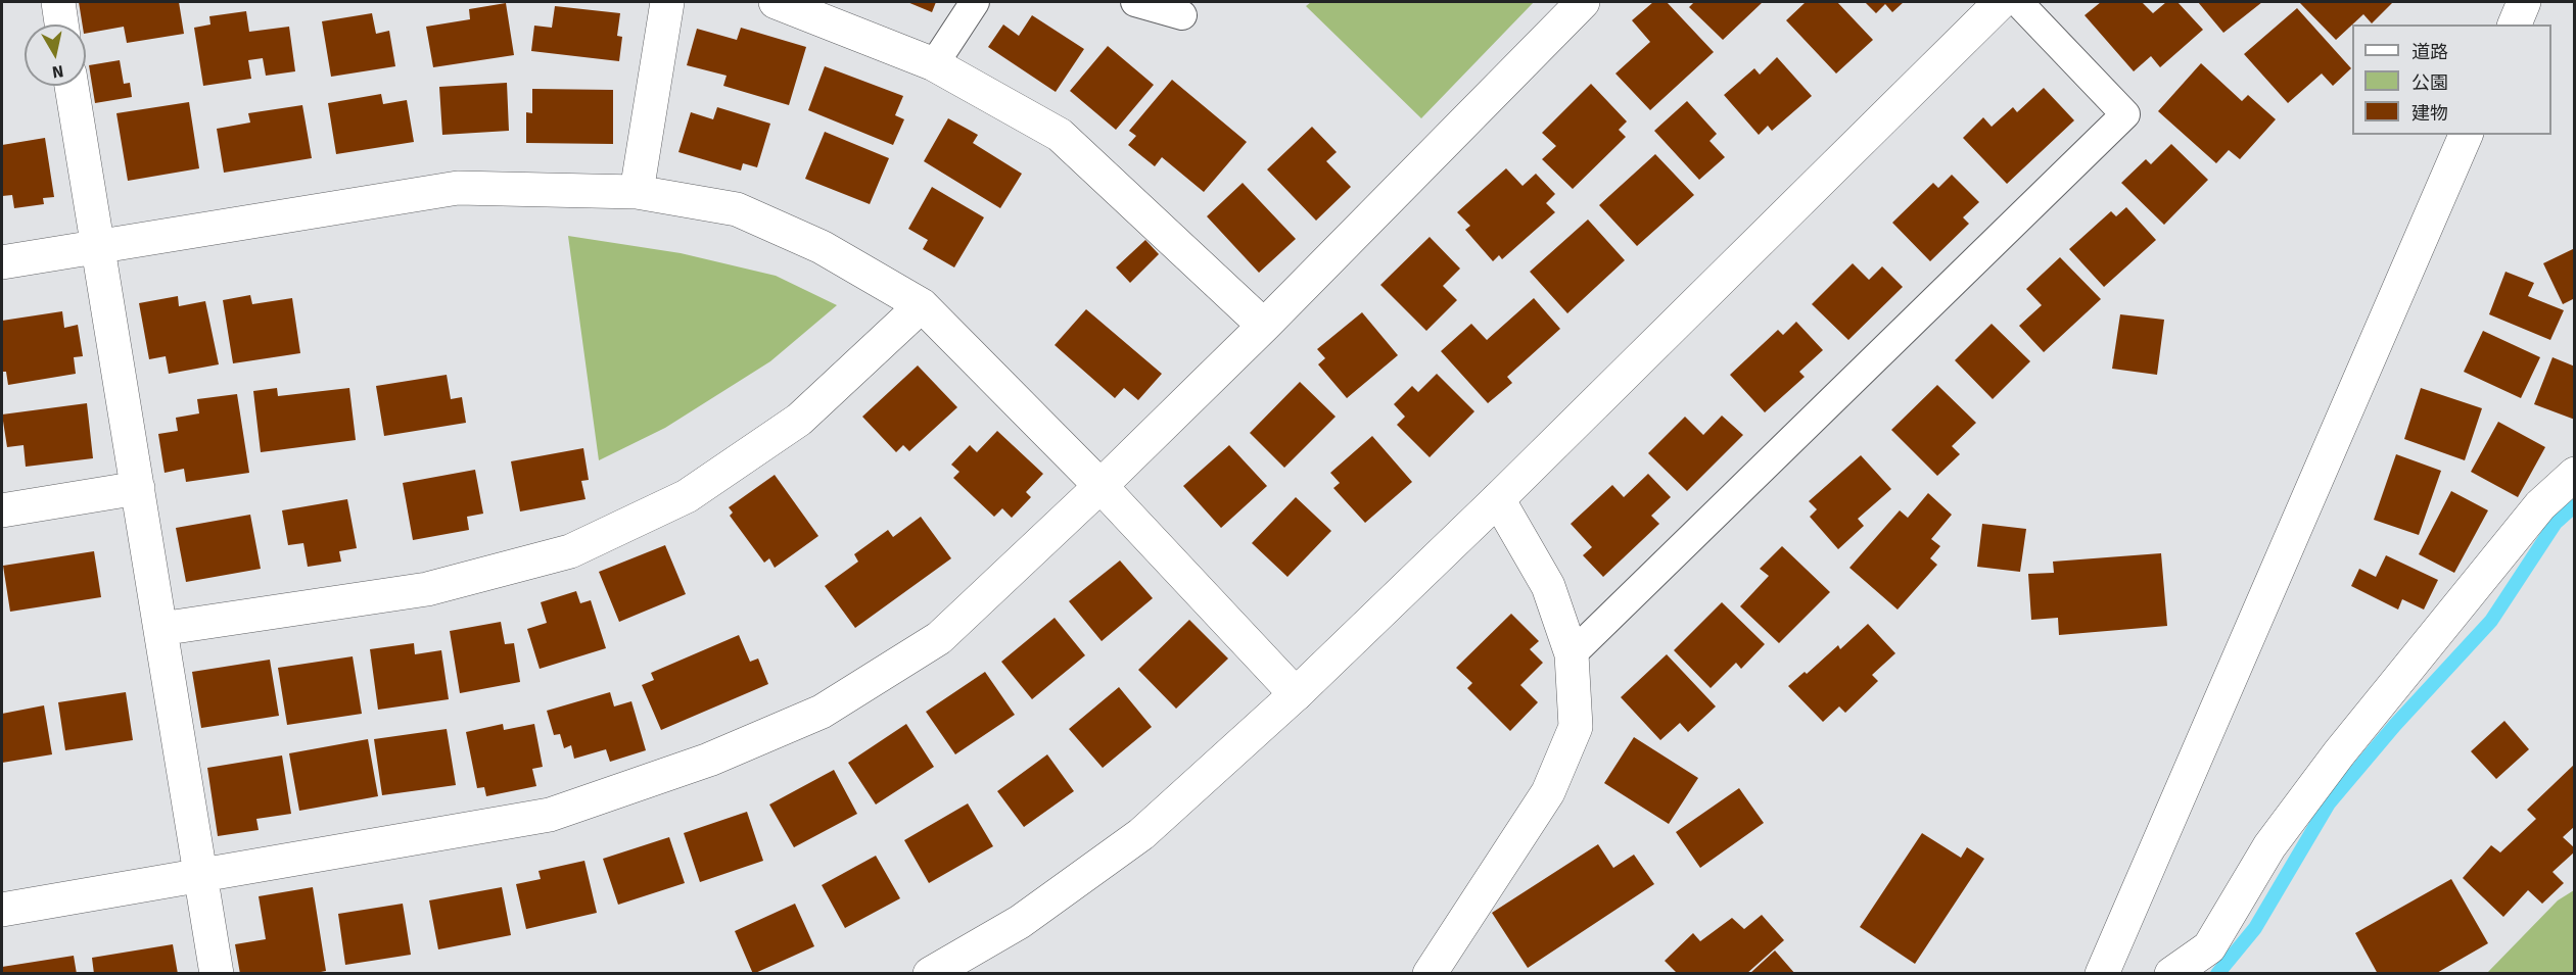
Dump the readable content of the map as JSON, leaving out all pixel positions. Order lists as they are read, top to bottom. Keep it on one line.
{"legend":["道路","公園","建物"],"north":"bottom"}
